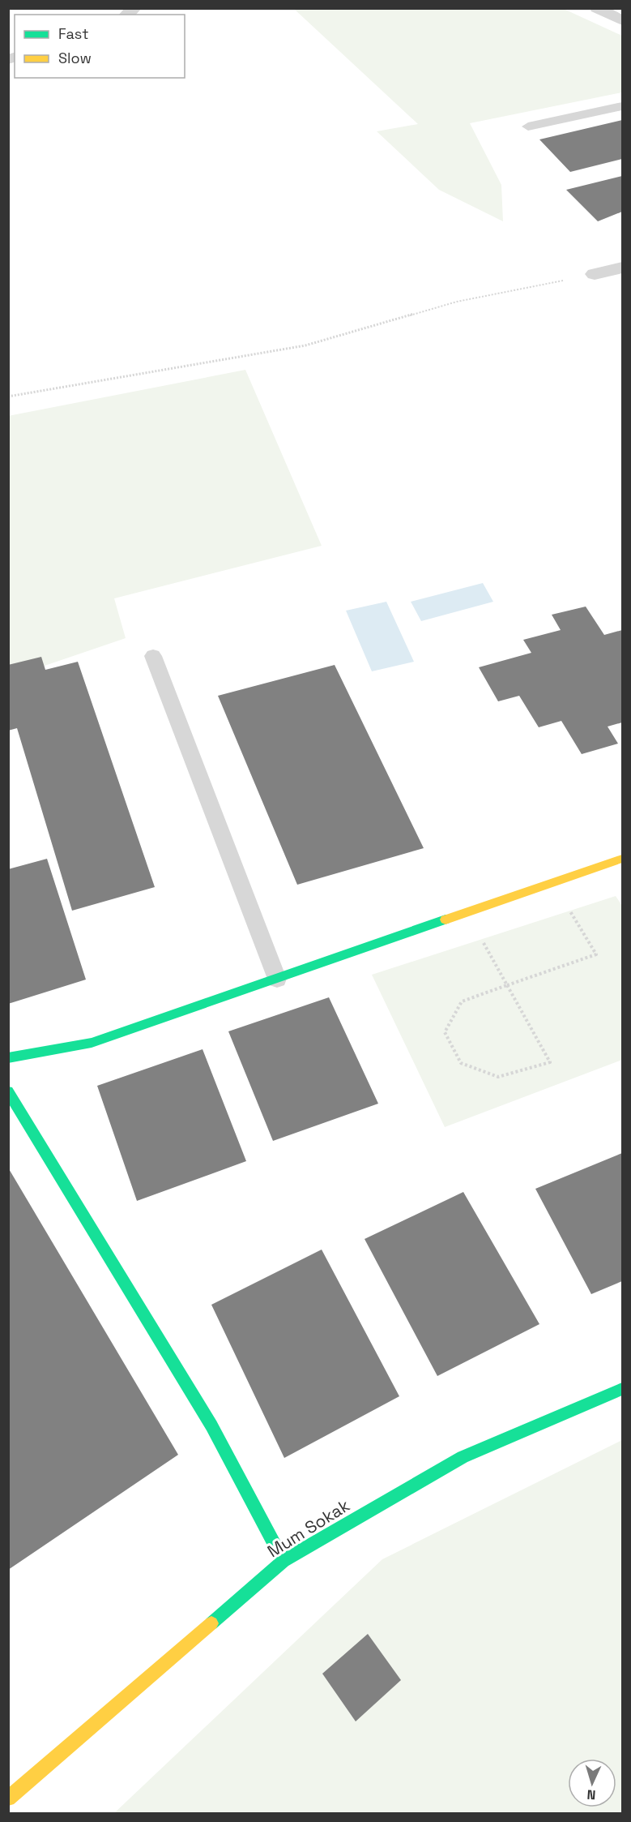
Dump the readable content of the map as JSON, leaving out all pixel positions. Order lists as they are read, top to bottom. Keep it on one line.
{"streets":{"street":["Mum Sokak"]},"legend":["Fast","Slow"],"north":"bottom"}
